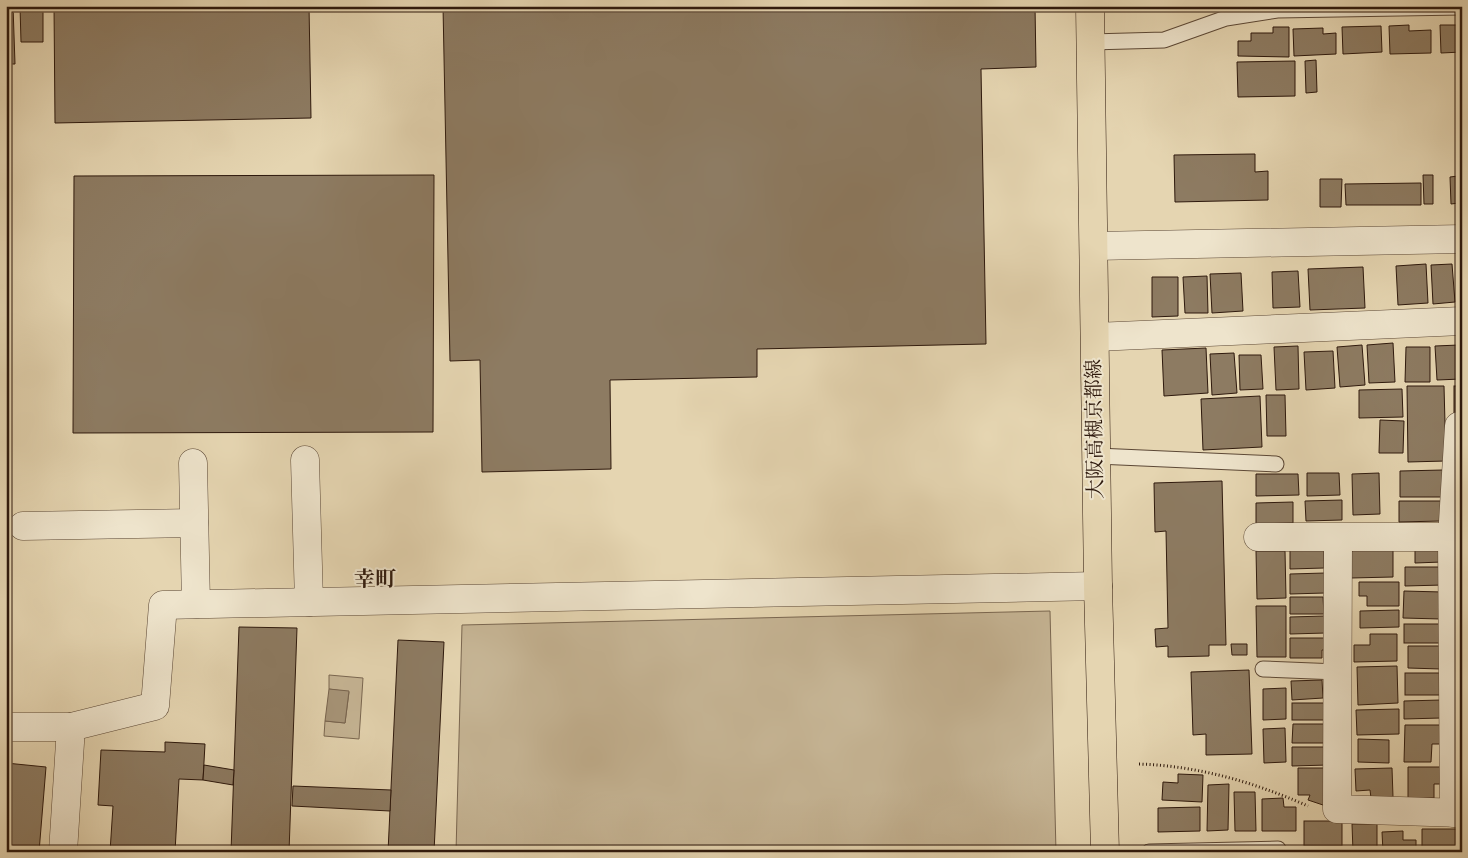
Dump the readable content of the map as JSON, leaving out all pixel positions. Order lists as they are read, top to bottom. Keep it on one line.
{"streets":{"main road":["大阪高槻京都線"]},"districts":["幸町"]}
